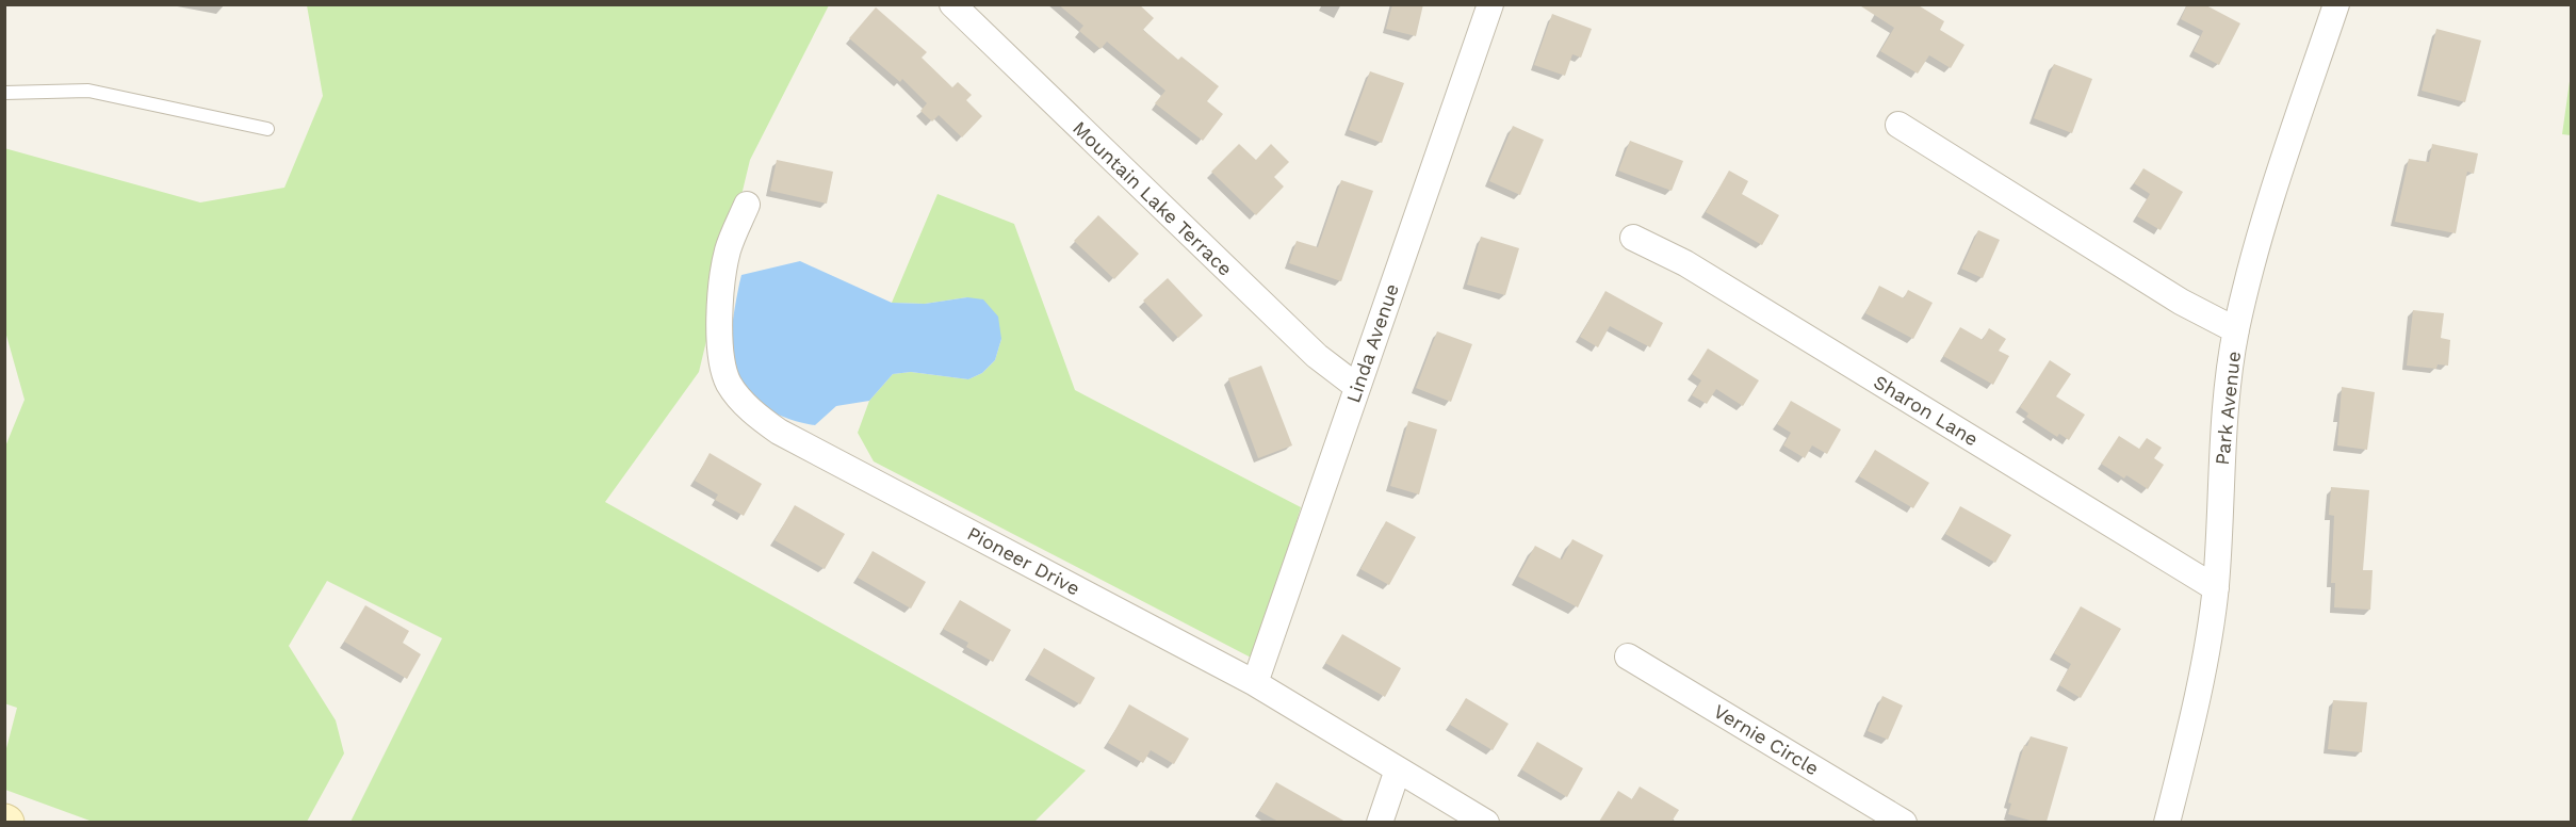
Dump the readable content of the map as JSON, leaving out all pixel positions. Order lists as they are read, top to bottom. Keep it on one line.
{"streets":{"street":["Mountain Lake Terrace","Linda Avenue","Park Avenue","Sharon Lane","Pioneer Drive","Vernie Circle"]},"crossings":[["Mountain Lake Terrace","Linda Avenue"],["Linda Avenue","Pioneer Drive"],["Park Avenue","Sharon Lane"]]}
